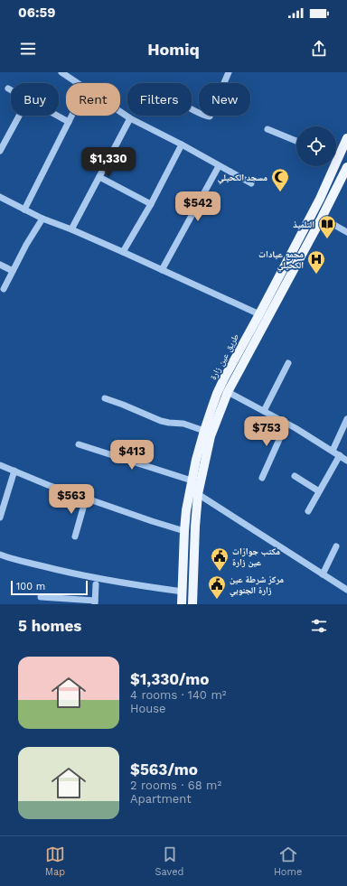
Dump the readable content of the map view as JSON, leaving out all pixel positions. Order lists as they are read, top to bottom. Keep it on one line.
{"streets":{"main road":["طريق عين زارة"]},"places":{"mosque":["مسجد الكحيلي"],"library":["التلميذ"],"hospital":["مجمع عيادات الكحيلي"],"public building":["مكتب جوازات عين زارة","مركز شرطة عين زارة الجنوبي"]},"scale_bar":"100 m","page":{"status":"06:59","header":"Homiq","chip":["Buy","Rent","Filters","New"],"price":["$1,330","$542","$753","$413","$563"],"scale":"100 m","heading":"5 homes","list":[{"name":"$1,330/mo","note":"4 rooms · 140 m² · House"},{"name":"$563/mo","note":"2 rooms · 68 m² · Apartment"}],"tabs":["Map","Saved","Home"]}}
